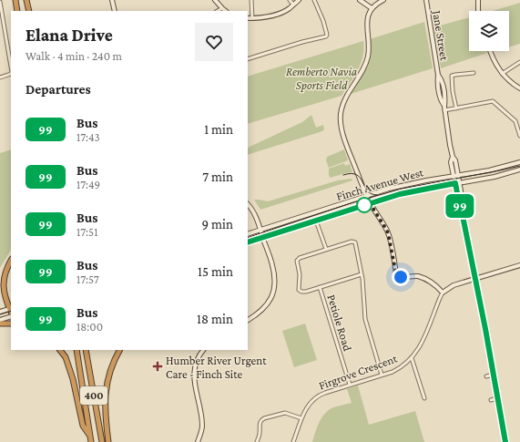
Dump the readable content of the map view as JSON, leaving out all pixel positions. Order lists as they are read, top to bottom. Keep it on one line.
{"streets":{"highway":["400"],"main road":["Jane Street","Finch Avenue West"],"street":["Petiole Road","Firgrove Crescent"]},"crossings":[["Jane Street","Finch Avenue West"],["Petiole Road","Firgrove Crescent"]],"parks":["Remberto Navia Sports Field"],"places":{"health":["Humber River Urgent Care - Finch Site"]},"lines":["bus line 99"],"page":{"on_map":"99","heading":[["Elana Drive","Walk · 4 min · 240 m"],"Departures"],"list":[{"mark":"99","name":"Bus","note":"17:43","value":"1 min"},{"mark":"99","name":"Bus","note":"17:49","value":"7 min"},{"mark":"99","name":"Bus","note":"17:51","value":"9 min"},{"mark":"99","name":"Bus","note":"17:57","value":"15 min"},{"mark":"99","name":"Bus","note":"18:00","value":"18 min"}]}}
